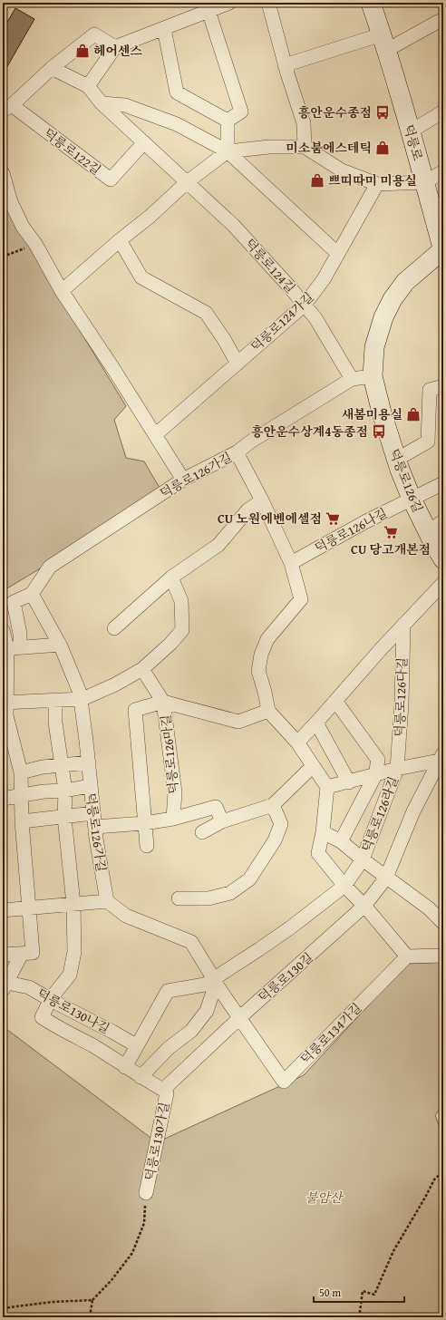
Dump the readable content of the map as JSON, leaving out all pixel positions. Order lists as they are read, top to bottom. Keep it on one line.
{"streets":{"main road":["덕릉로","덕릉로126길"],"street":["덕릉로122길","덕릉로124길","덕릉로124가길","덕릉로126가길","덕릉로126나길","덕릉로126다길","덕릉로126마길","덕릉로126라길","덕릉로130길","덕릉로130나길","덕릉로134가길","덕릉로130가길"]},"crossings":[["덕릉로","덕릉로126길"],["덕릉로122길","덕릉로124길"],["덕릉로124길","덕릉로124가길"],["덕릉로124길","덕릉로126가길"],["덕릉로126가길","덕릉로126길"],["덕릉로126길","덕릉로126나길"],["덕릉로126다길","덕릉로126라길"],["덕릉로126다길","덕릉로130길"],["덕릉로126라길","덕릉로130길"],["덕릉로130길","덕릉로134가길"],["덕릉로130길","덕릉로130가길"],["덕릉로130나길","덕릉로130가길"],["덕릉로134가길","덕릉로130가길"]],"parks":["불암산"],"places":{"shop":["헤어센스","미소붐에스테틱","쁘띠따미 미용실","새봄미용실"],"bus stop":["흥안운수종점","흥안운수상계4동종점"],"supermarket":["CU 노원에벤에셀점","CU 당고개본점"]},"scale_bar":"50 m"}
